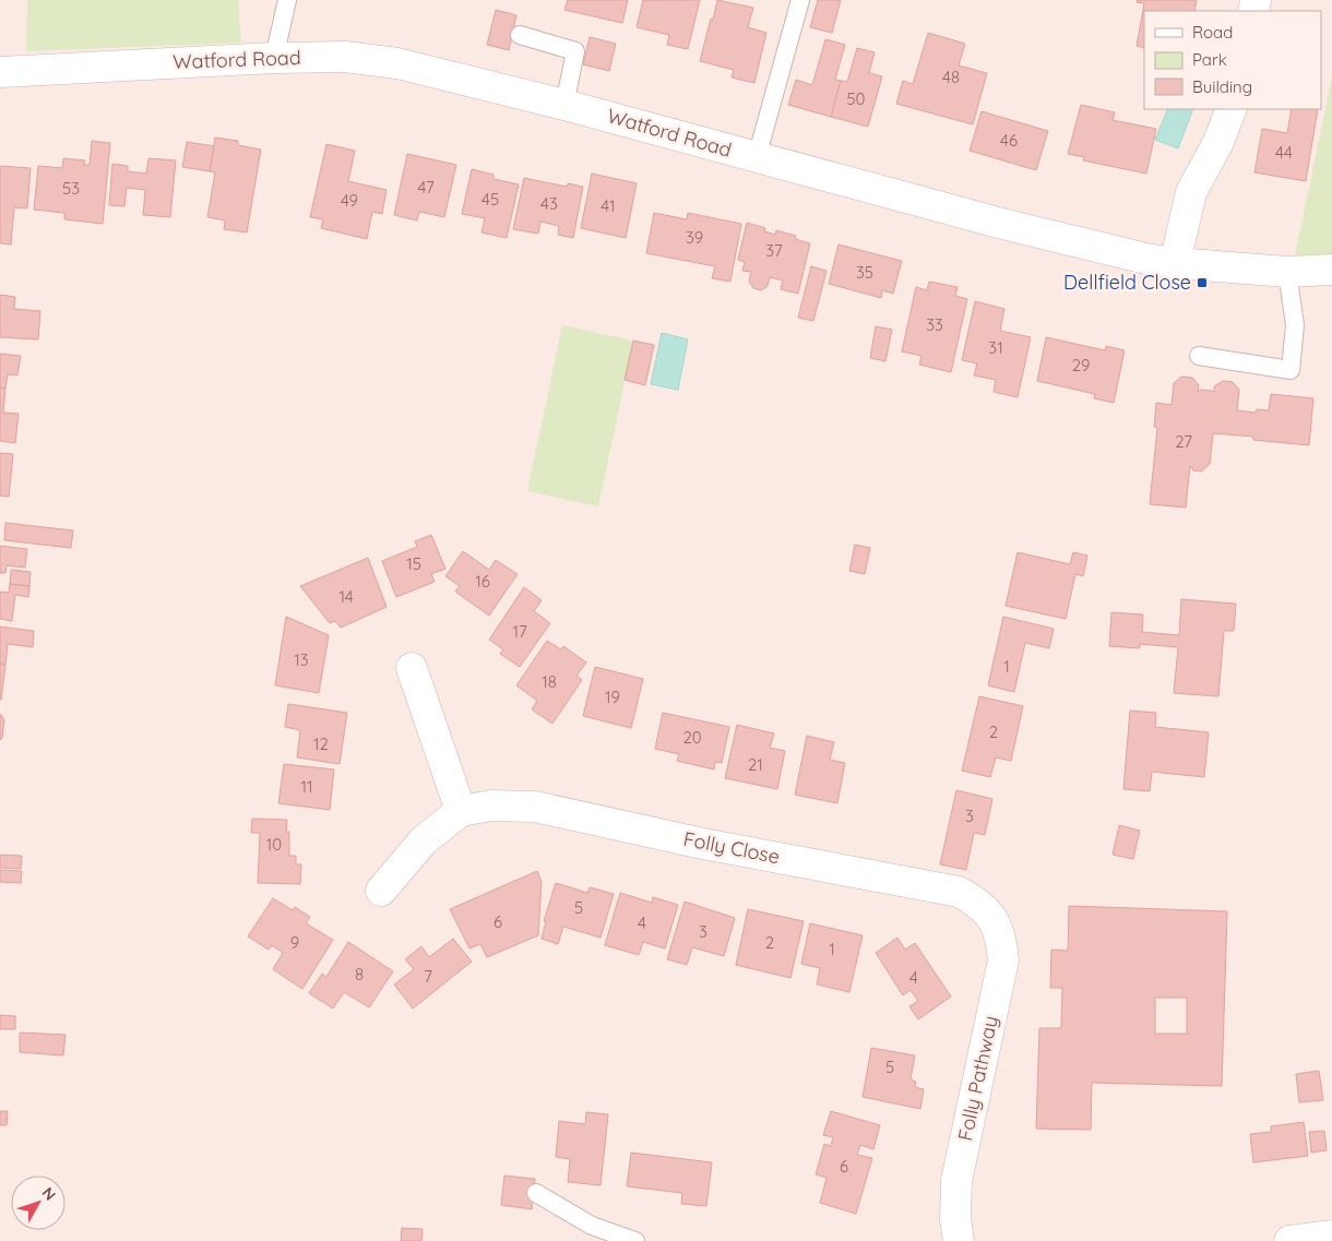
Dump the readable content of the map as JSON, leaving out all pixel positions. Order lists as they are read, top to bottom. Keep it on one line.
{"streets":{"street":["Watford Road","Folly Close","Folly Pathway"]},"crossings":[["Folly Close","Folly Pathway"]],"places":{"transit":["Dellfield Close"]},"house_numbers":["48","50","46","44","47","53","45","49","43","41","39","37","35","33","31","29","27","15","16","14","17","13","1","18","19","2","20","12","21","11","3","10","5","6","4","3","9","2","1","8","7","4","5","6"],"legend":["Road","Park","Building"],"north":"top right"}
